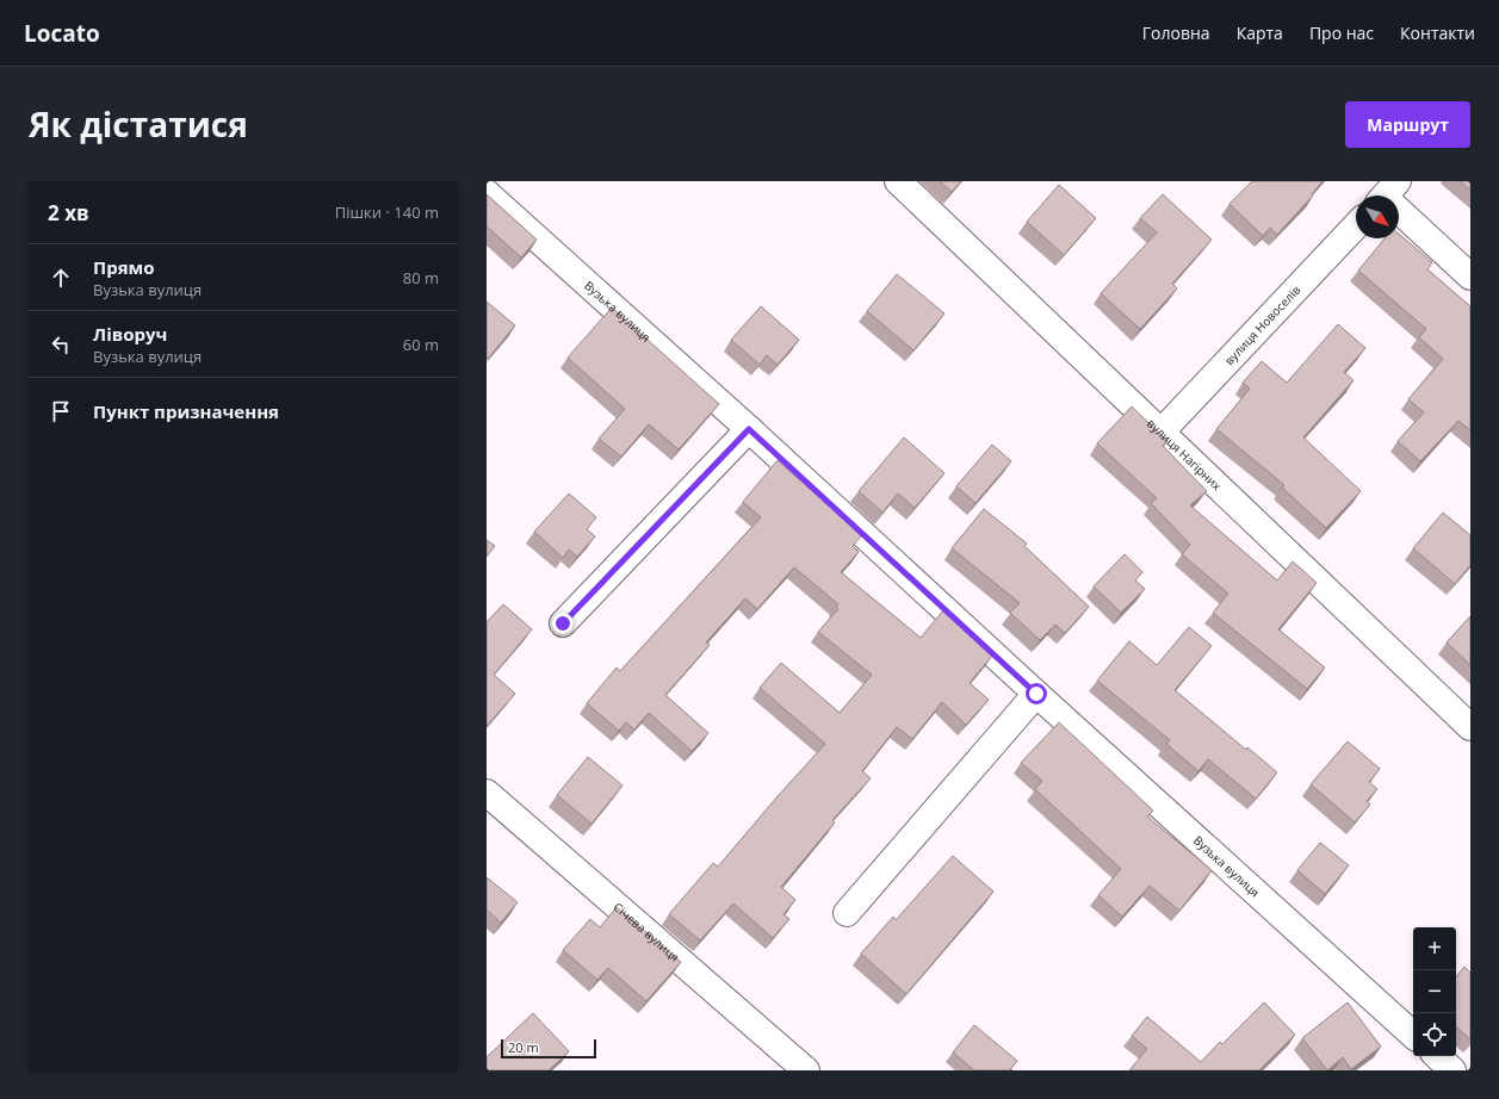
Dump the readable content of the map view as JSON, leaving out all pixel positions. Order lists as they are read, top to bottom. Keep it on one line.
{"streets":{"street":["Вузька вулиця","вулиця Новоселів","вулиця Нагірних","Січева вулиця"]},"crossings":[["вулиця Новоселів","вулиця Нагірних"]],"scale_bar":"20 m","north":"bottom right","page":{"header":"Locato","nav":["Головна","Карта","Про нас","Контакти"],"title":"Як дістатися","buttons":"Маршрут","heading":["2 хв","Пішки · 140 m"],"list":[["Прямо","Вузька вулиця","80 m"],["Ліворуч","Вузька вулиця","60 m"],"Пункт призначення"],"map_buttons":["+","−"],"scale":"20 m"}}
